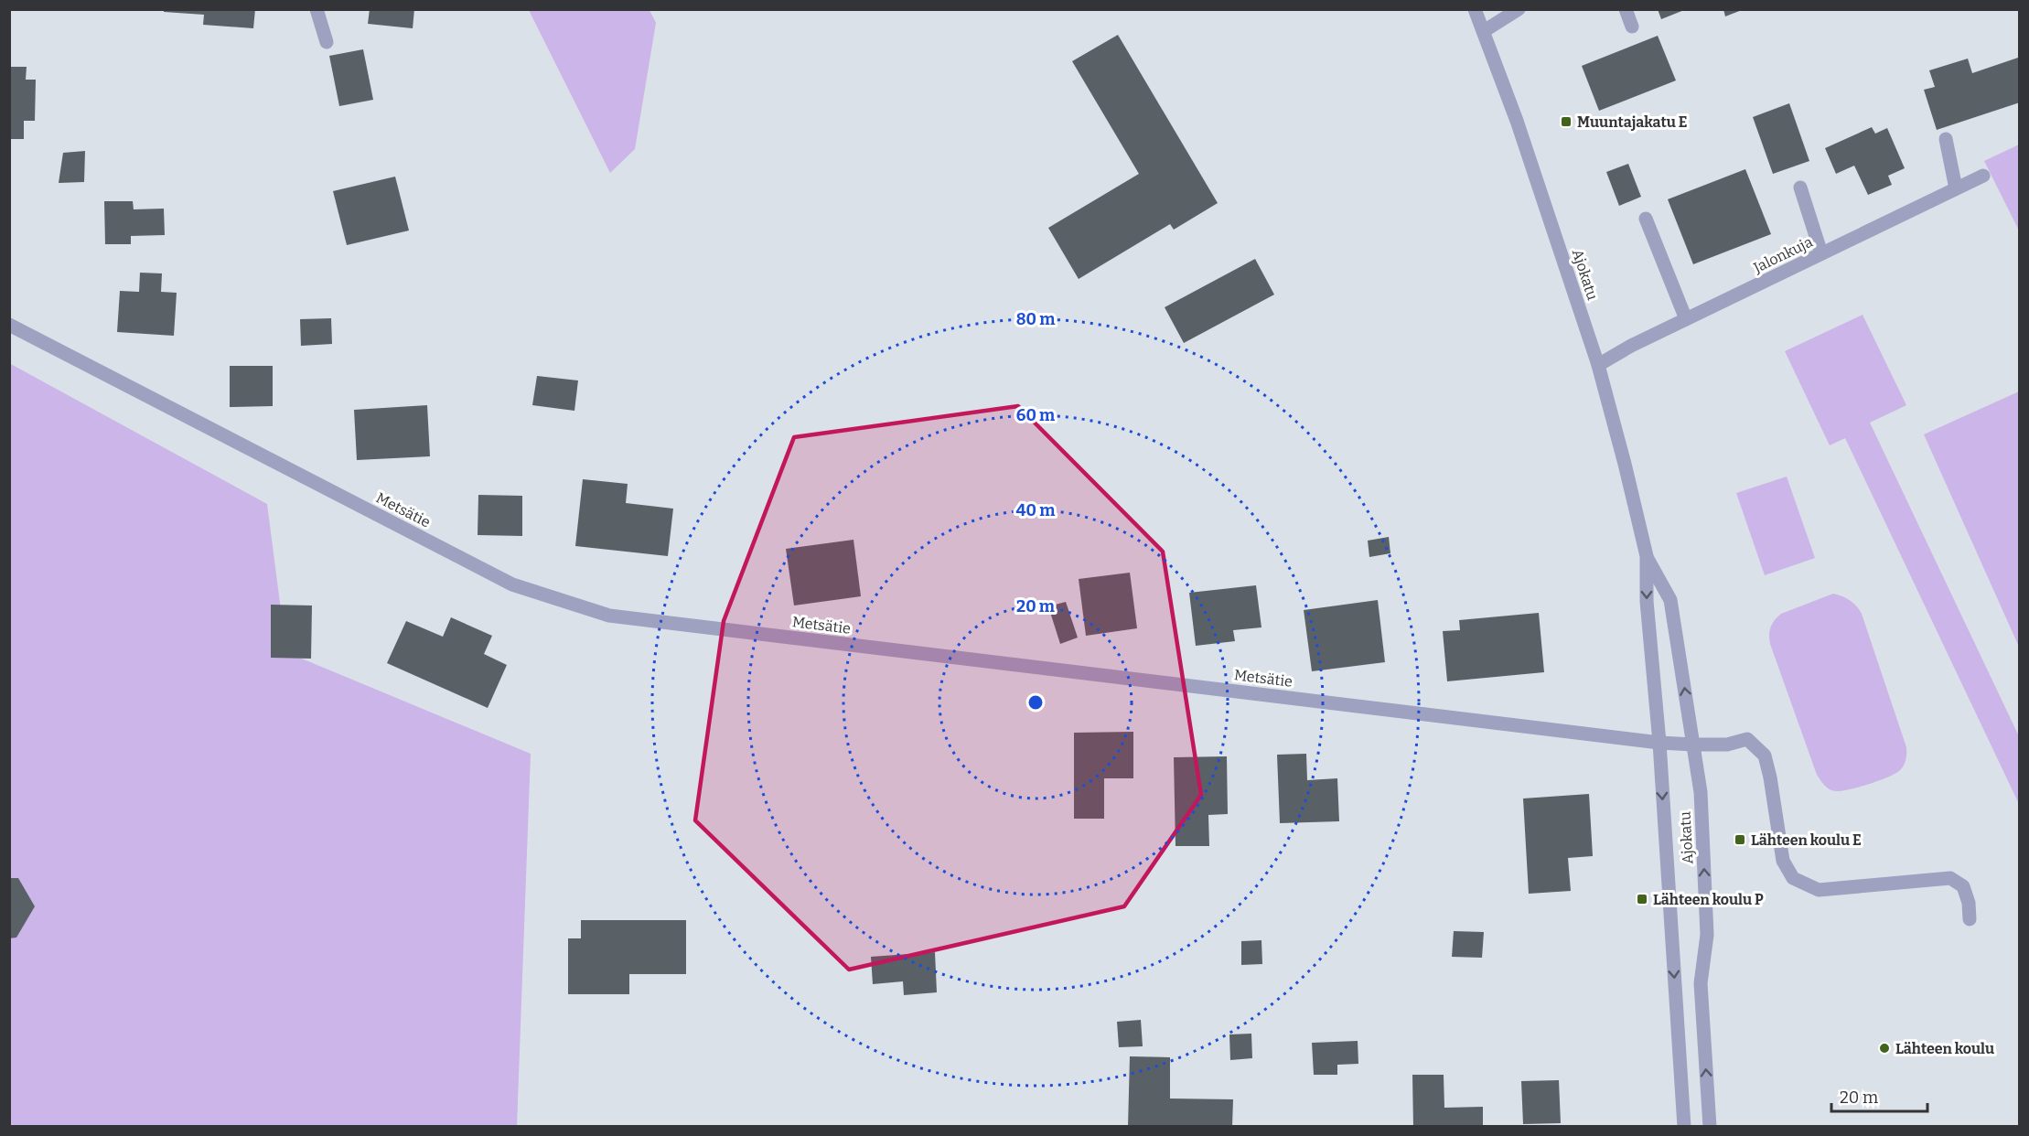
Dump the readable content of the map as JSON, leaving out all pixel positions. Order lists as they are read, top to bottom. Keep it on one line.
{"streets":{"street":["Jalonkuja","Ajokatu","Metsätie"]},"crossings":[["Jalonkuja","Ajokatu"],["Ajokatu","Metsätie"]],"places":{"transit":["Muuntajakatu E","Lähteen koulu E","Lähteen koulu P"],"other":["Lähteen koulu"]},"scale_bar":"20 m","rings":["80 m","60 m","40 m","20 m"]}
